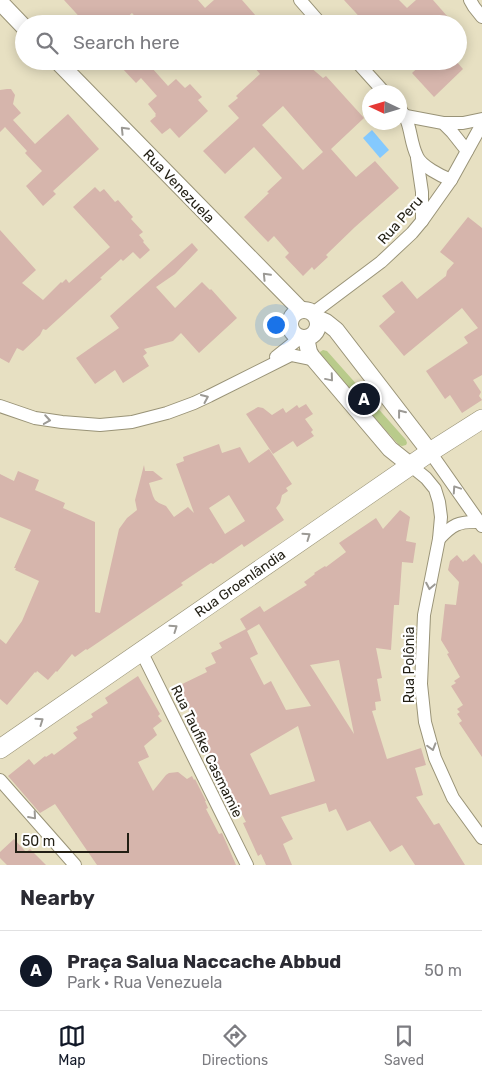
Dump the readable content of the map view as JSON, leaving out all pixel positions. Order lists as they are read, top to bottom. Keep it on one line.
{"streets":{"main road":["Rua Groenlândia"],"street":["Rua Venezuela","Rua Peru","Rua Polônia","Rua Taufike Casmamie"]},"crossings":[["Rua Venezuela","Rua Peru"],["Rua Venezuela","Rua Groenlândia"],["Rua Groenlândia","Rua Polônia"],["Rua Groenlândia","Rua Taufike Casmamie"]],"one_way":["Rua Groenlândia","Rua Polônia"],"scale_bar":"50 m","north":"left","page":{"search":"Search here","pins":"A","scale":"50 m","heading":"Nearby","list":[{"mark":"A","name":"Praça Salua Naccache Abbud","note":"Park · Rua Venezuela","value":"50 m"}],"nav":["Map","Directions","Saved"]}}
